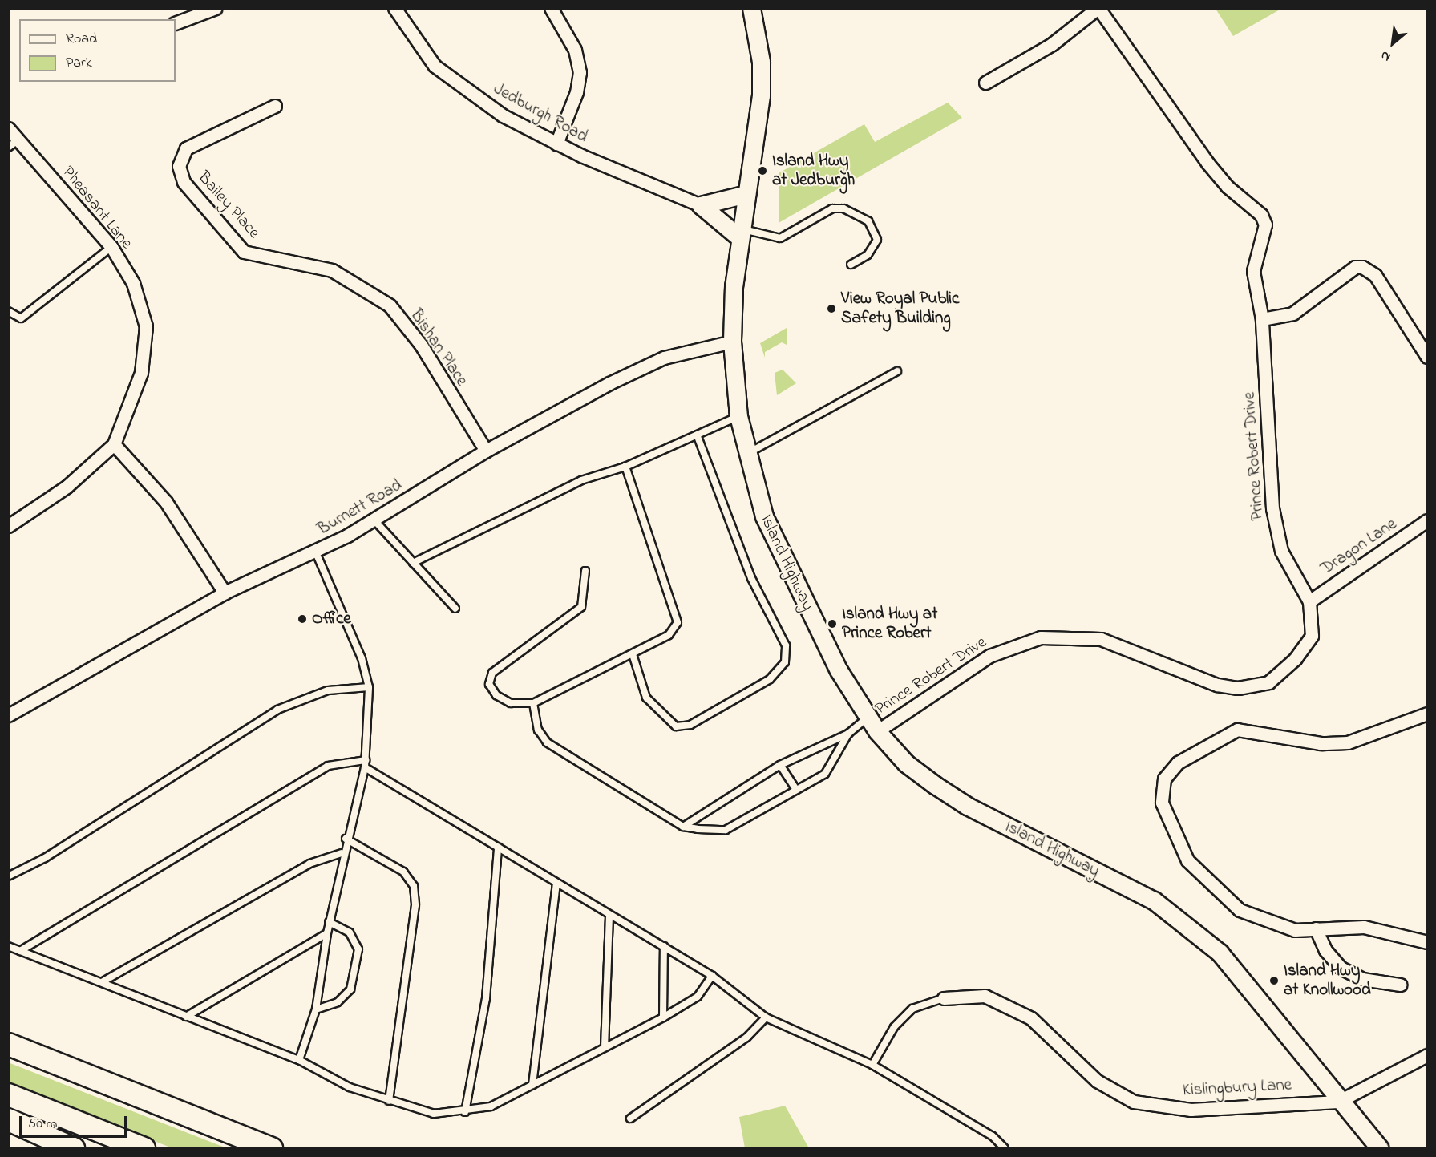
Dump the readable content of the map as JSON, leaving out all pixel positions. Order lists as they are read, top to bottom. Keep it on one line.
{"streets":{"main road":["Island Highway"],"street":["Jedburgh Road","Bailey Place","Pheasant Lane","Bishan Place","Prince Robert Drive","Burnett Road","Dragon Lane","Kislingbury Lane"]},"crossings":[["Bailey Place","Bishan Place"],["Bishan Place","Burnett Road"],["Prince Robert Drive","Dragon Lane"],["Prince Robert Drive","Island Highway"],["Burnett Road","Island Highway"],["Island Highway","Kislingbury Lane"]],"places":["Island Hwy at Jedburgh","View Royal Public Safety Building","Office","Island Hwy at Prince Robert","Island Hwy at Knollwood"],"legend":["Road","Park"],"scale_bar":"50 m","north":"bottom left"}
